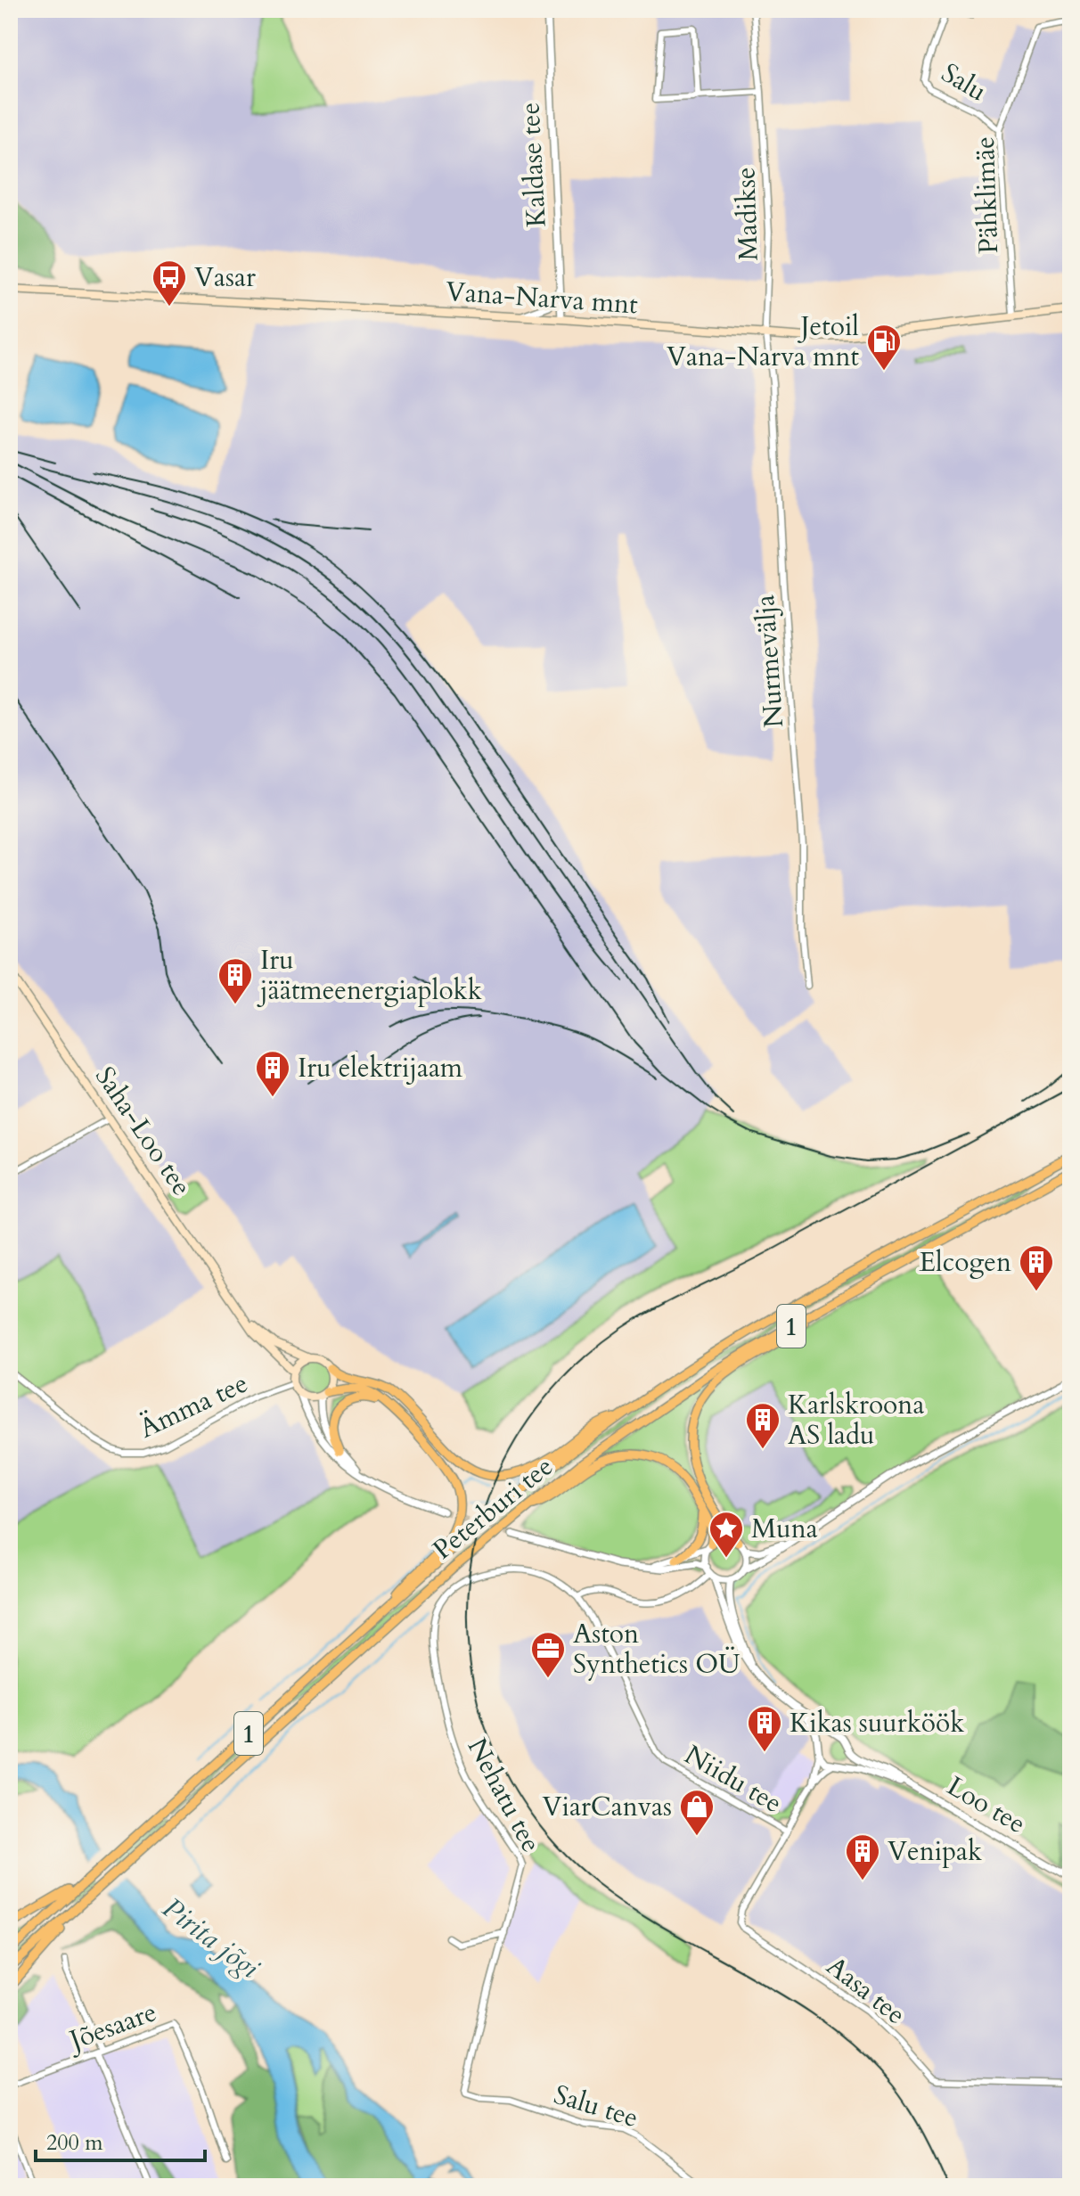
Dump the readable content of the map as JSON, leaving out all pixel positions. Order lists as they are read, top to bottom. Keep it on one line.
{"streets":{"highway":["1","Peterburi tee"],"main road":["Vana-Narva mnt","Saha-Loo tee"],"street":["Salu","Kaldase tee","Pähklimäe","Madikse","Nurmevälja","Ämma tee","Niidu tee","Nehatu tee","Loo tee","Aasa tee","Jõesaare","Salu tee"]},"crossings":[["Salu","Pähklimäe"],["Kaldase tee","Vana-Narva mnt"],["Pähklimäe","Vana-Narva mnt"],["Madikse","Vana-Narva mnt"],["Madikse","Nurmevälja"],["Vana-Narva mnt","Nurmevälja"],["Saha-Loo tee","Ämma tee"],["Niidu tee","Nehatu tee"],["Niidu tee","Loo tee"],["Niidu tee","Aasa tee"],["Nehatu tee","Salu tee"]],"water":["Pirita jõgi"],"places":{"bus stop":["Vasar"],"fuel station":["Jetoil Vana-Narva mnt"],"building":["Iru jäätmeenergiaplokk","Iru elektrijaam","Elcogen","Karlskroona AS ladu","Kikas suurköök","Venipak"],"place":["Muna"],"office":["Aston Synthetics OÜ"],"shop":["ViarCanvas"]},"scale_bar":"200 m"}
